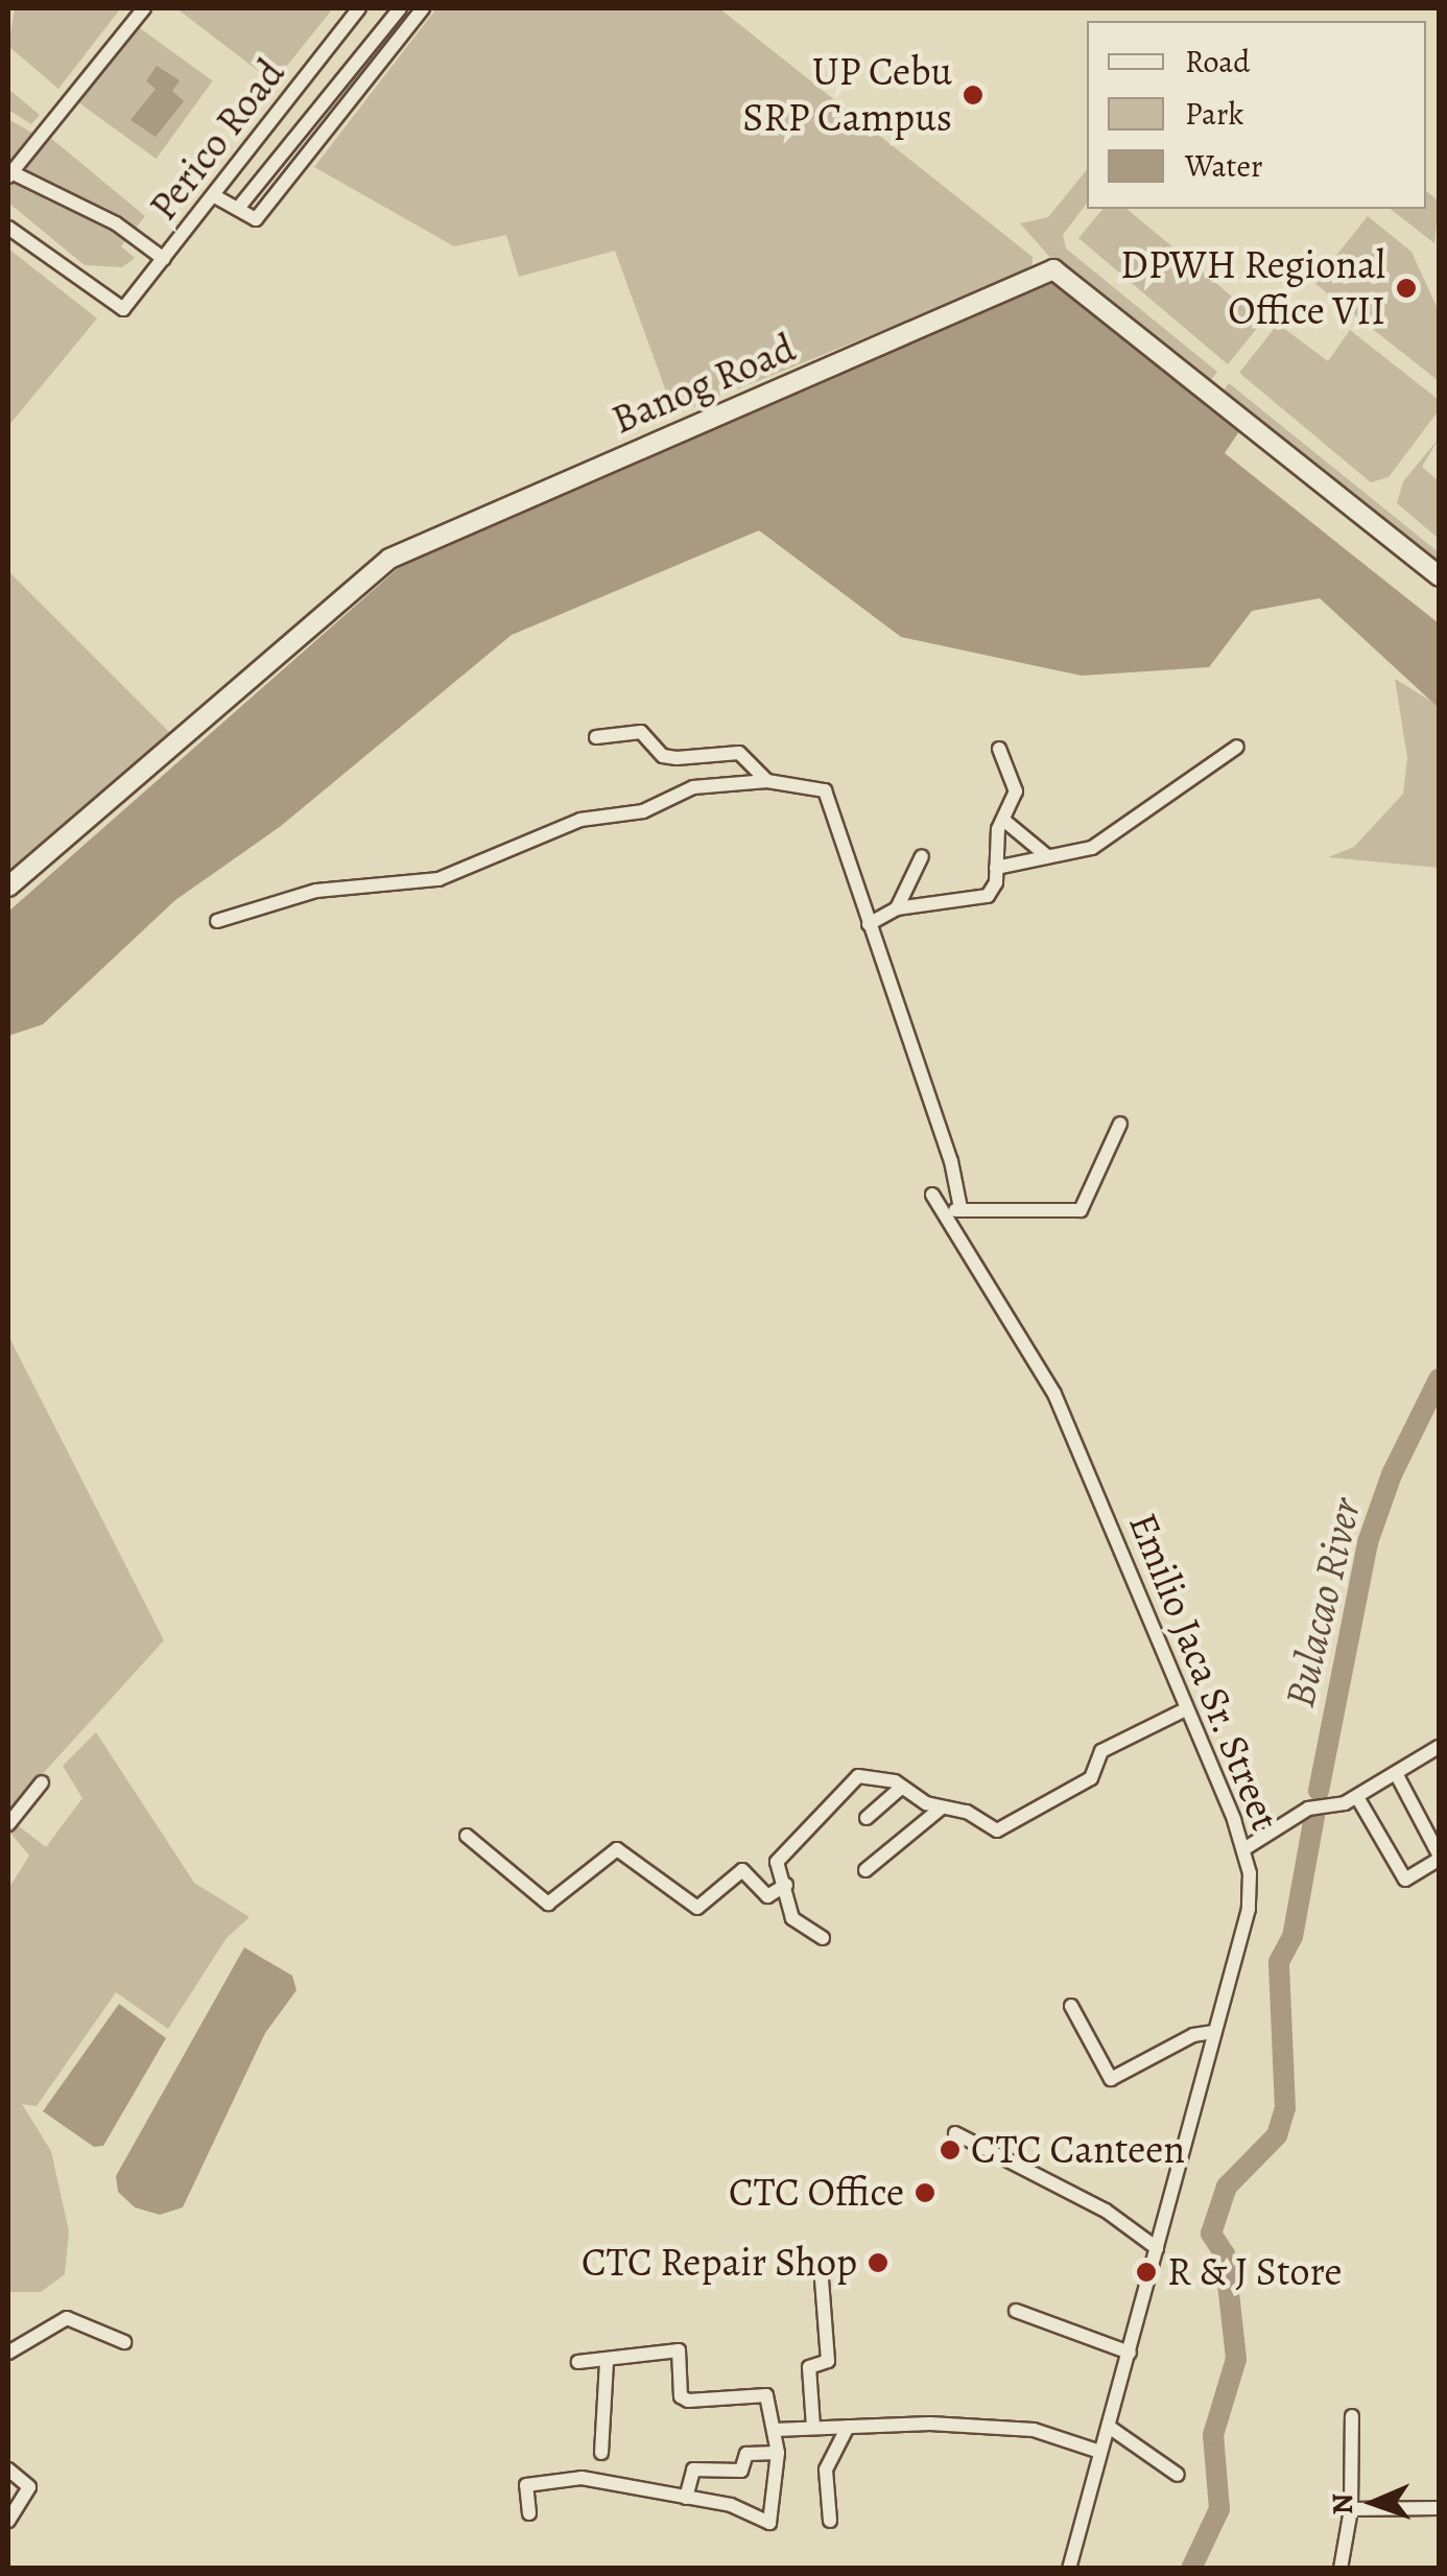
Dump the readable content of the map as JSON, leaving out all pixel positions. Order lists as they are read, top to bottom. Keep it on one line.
{"streets":{"street":["Perico Road","Banog Road","Emilio Jaca Sr. Street"]},"water":["Bulacao River"],"places":["UP Cebu SRP Campus","DPWH Regional Office VII","CTC Canteen","CTC Office","CTC Repair Shop","R & J Store"],"legend":["Road","Park","Water"],"north":"left"}
